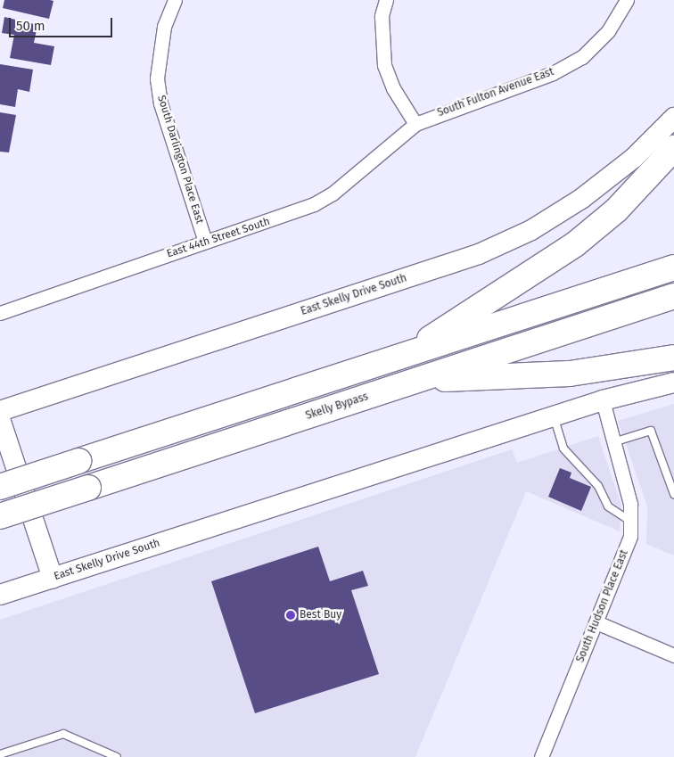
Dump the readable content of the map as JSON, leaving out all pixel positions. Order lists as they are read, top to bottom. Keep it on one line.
{"streets":{"highway":["Skelly Bypass"],"main road":["East Skelly Drive South"],"street":["South Fulton Avenue East","South Darlington Place East","East 44th Street South","South Hudson Place East"]},"crossings":[["South Fulton Avenue East","East 44th Street South"],["South Darlington Place East","East 44th Street South"],["East Skelly Drive South","South Hudson Place East"]],"places":["Best Buy"],"scale_bar":"50 m"}
